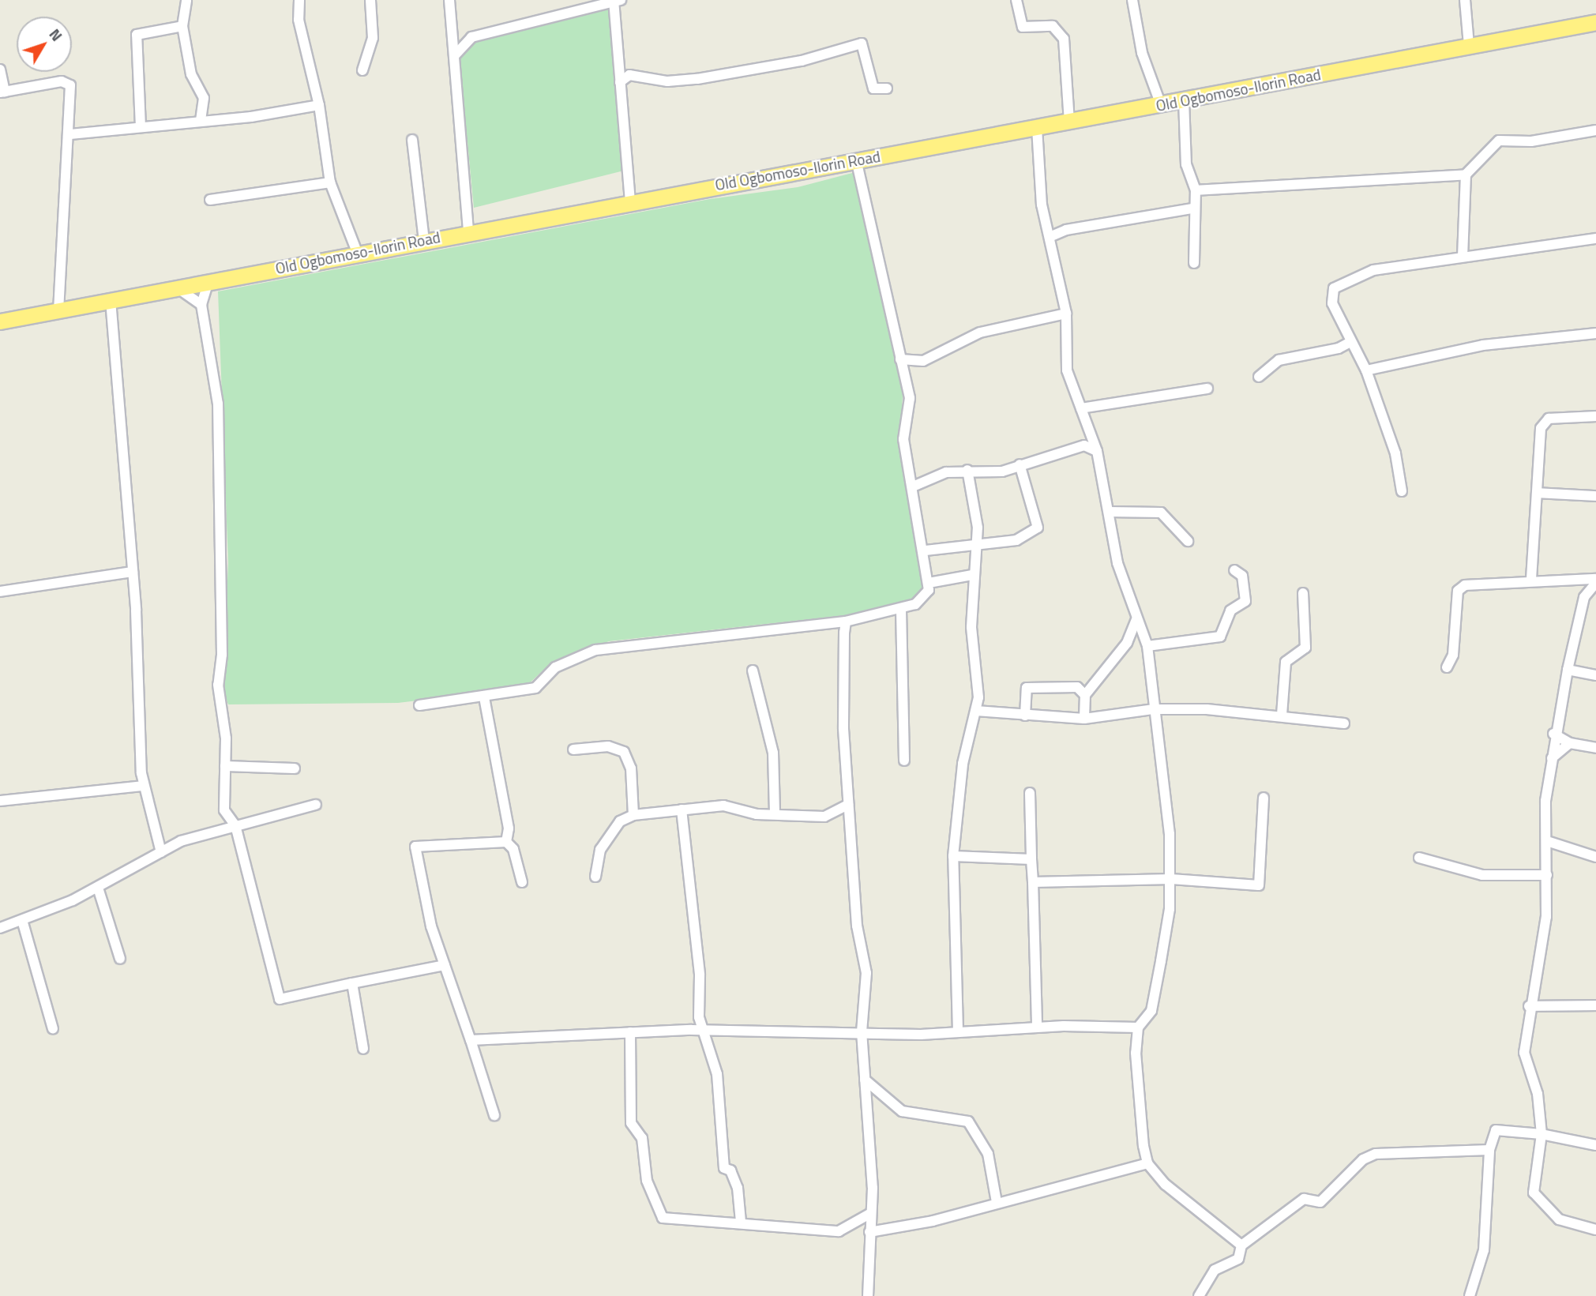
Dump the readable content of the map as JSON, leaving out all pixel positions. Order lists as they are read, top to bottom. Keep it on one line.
{"streets":{"highway":["Old Ogbomoso-Ilorin Road"]},"north":"top right"}
